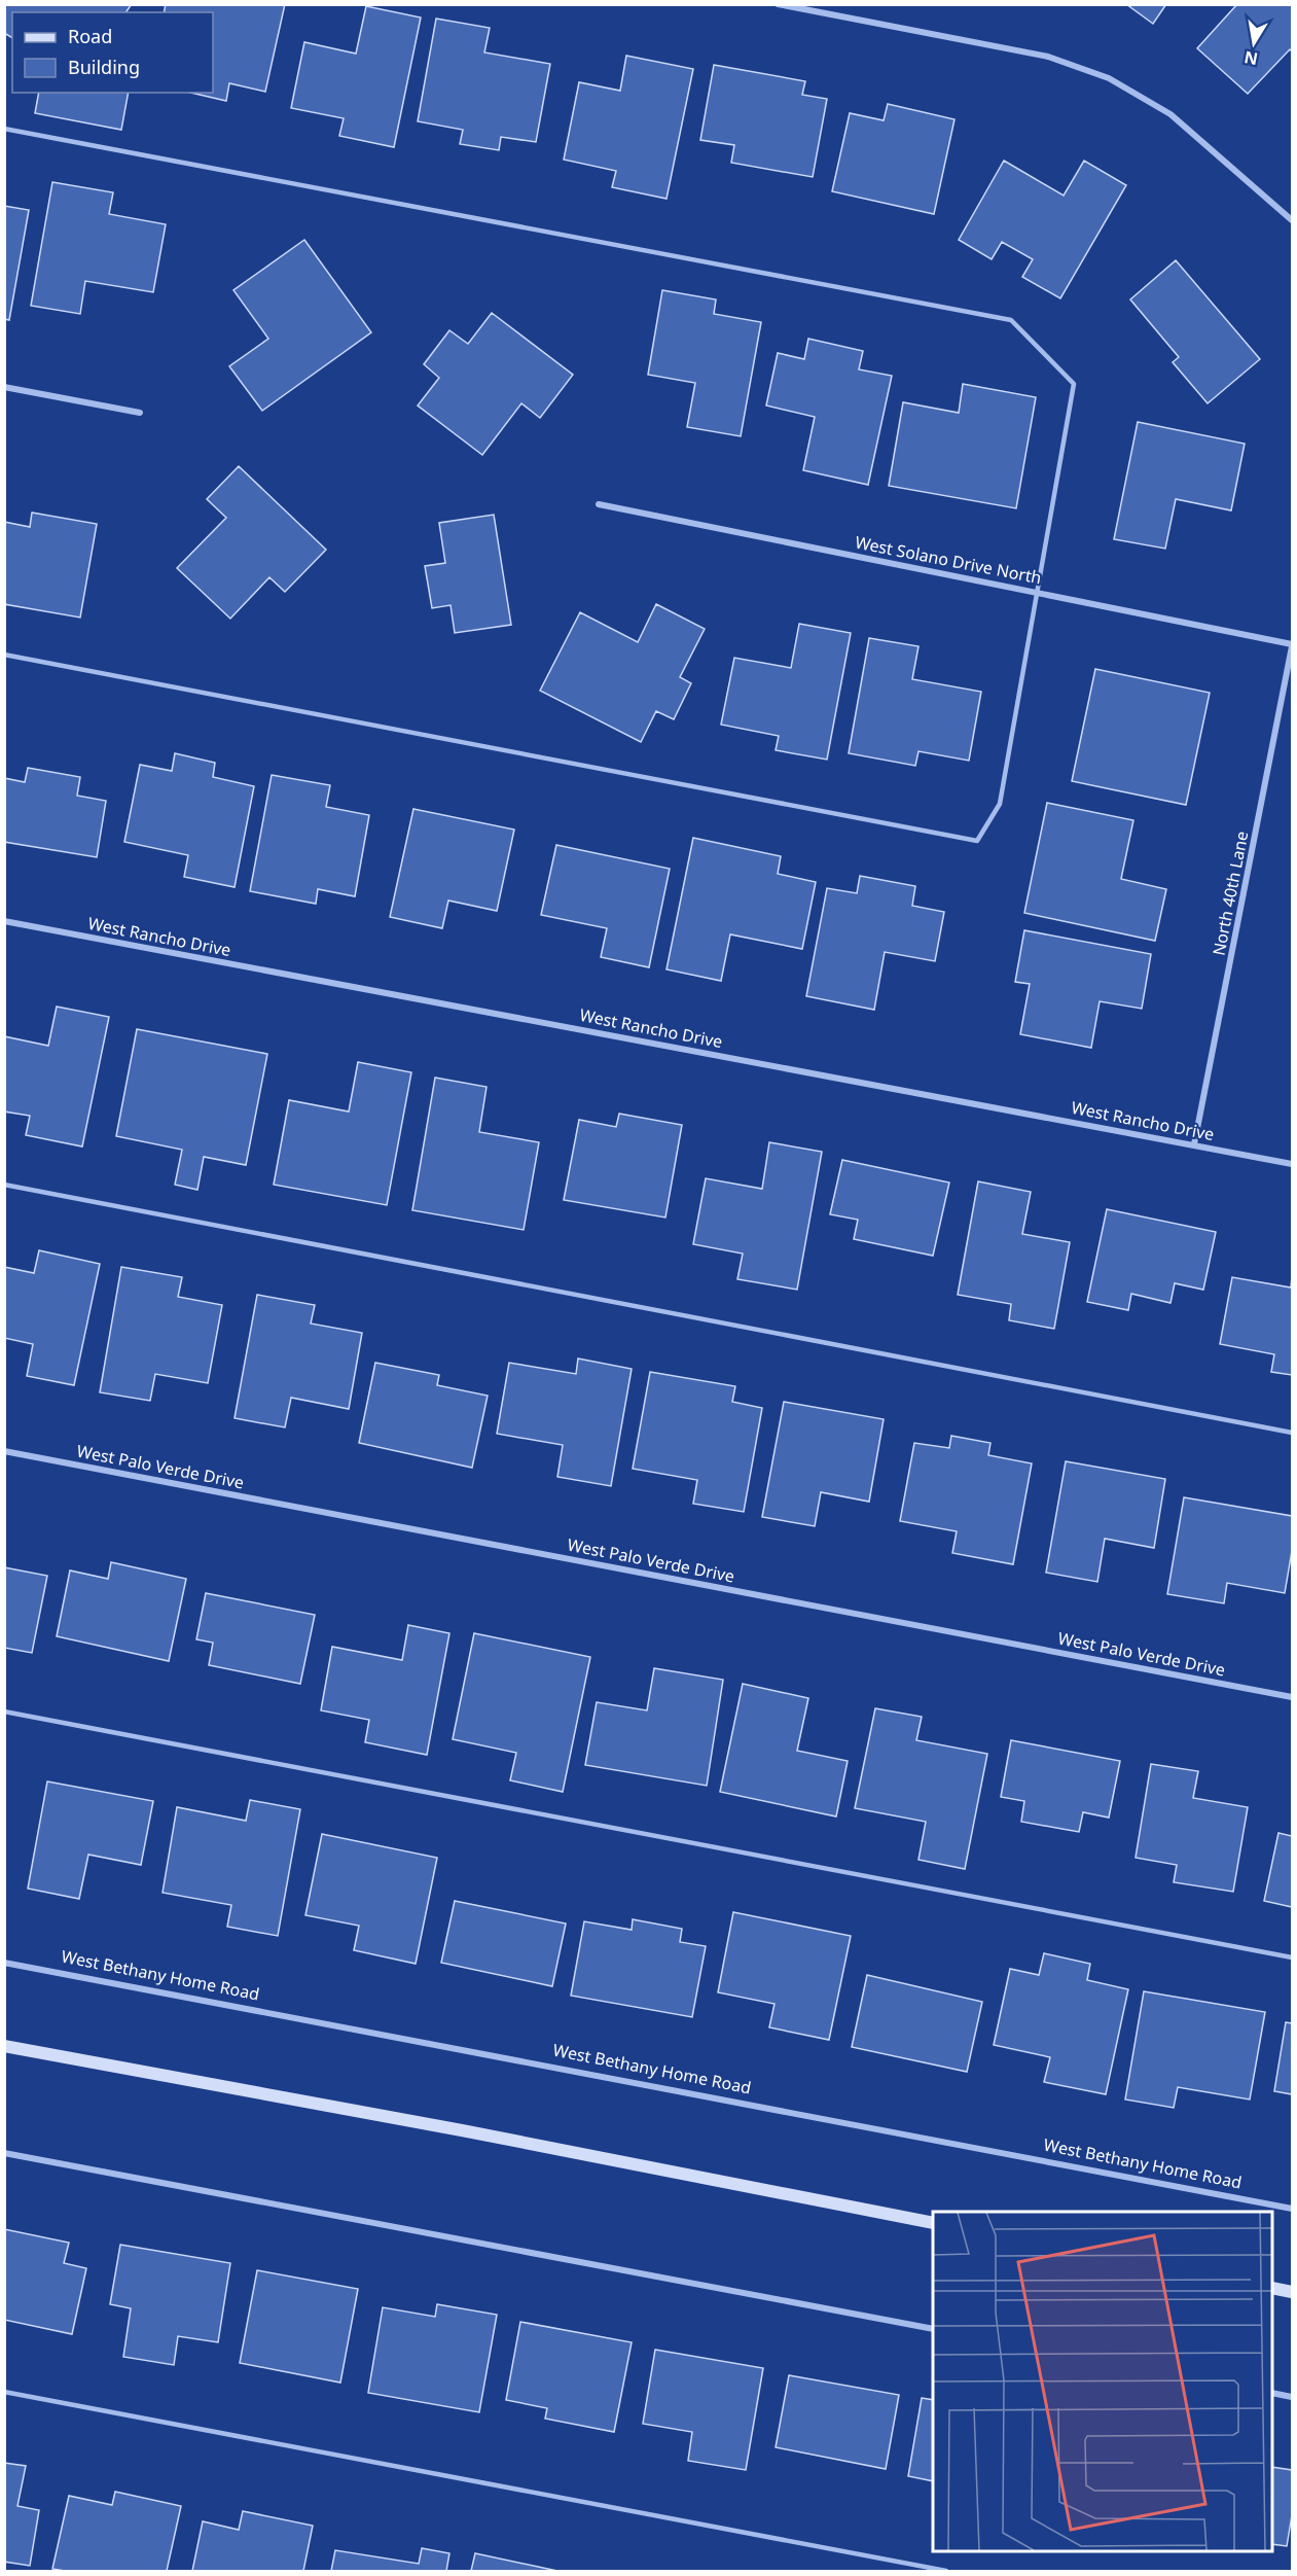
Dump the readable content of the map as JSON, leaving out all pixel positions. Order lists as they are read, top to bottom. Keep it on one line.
{"streets":{"street":["West Solano Drive North","North 40th Lane","West Rancho Drive","West Palo Verde Drive","West Bethany Home Road"]},"crossings":[["West Solano Drive North","North 40th Lane"],["North 40th Lane","West Rancho Drive"]],"legend":["Road","Building"],"north":"bottom"}
